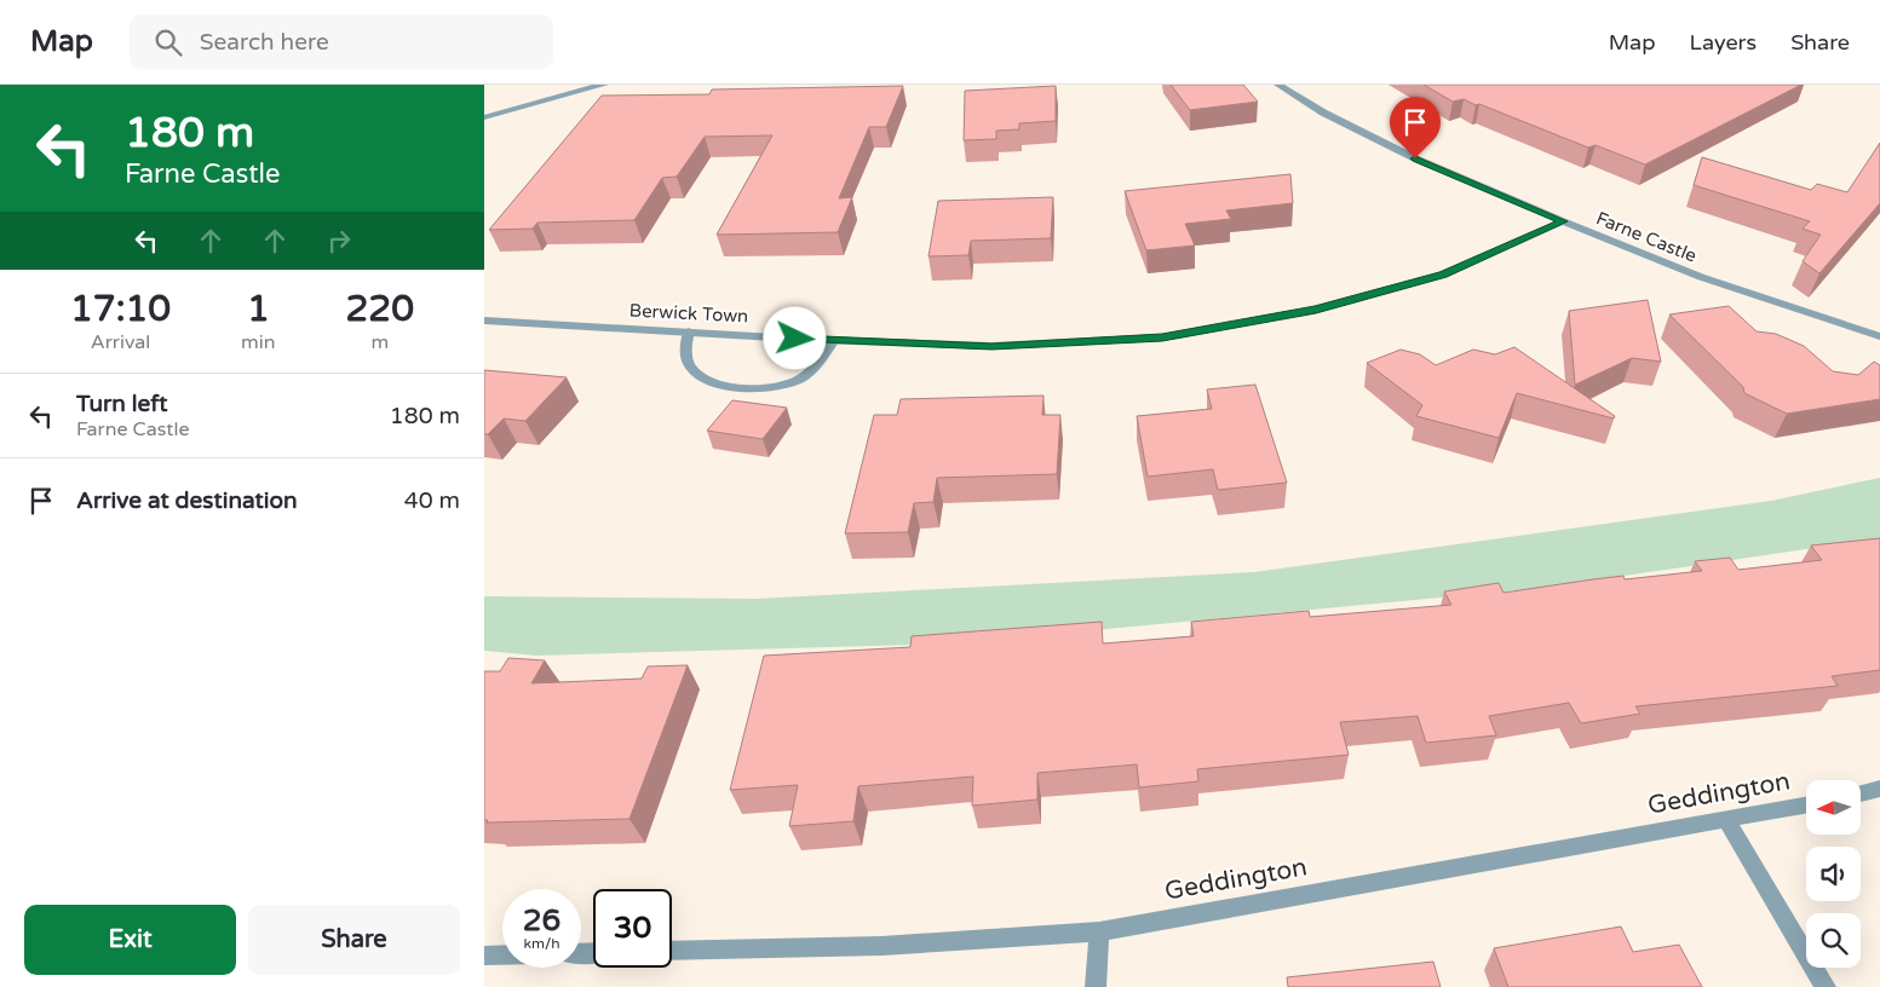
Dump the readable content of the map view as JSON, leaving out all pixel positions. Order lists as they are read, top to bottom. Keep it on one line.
{"streets":{"street":["Farne Castle","Berwick Town","Geddington"]},"crossings":[["Farne Castle","Berwick Town"]],"north":"left","page":{"header":"Map","search":"Search here","nav":["Map","Layers","Share"],"turn":["180 m","Farne Castle"],"eta":["17:10","Arrival","1","min","220","m"],"list":[{"name":"Turn left","note":"Farne Castle","value":"180 m"},{"name":"Arrive at destination","value":"40 m"}],"speed":"26 km/h","limit":"30","buttons":["Exit","Share"]}}
